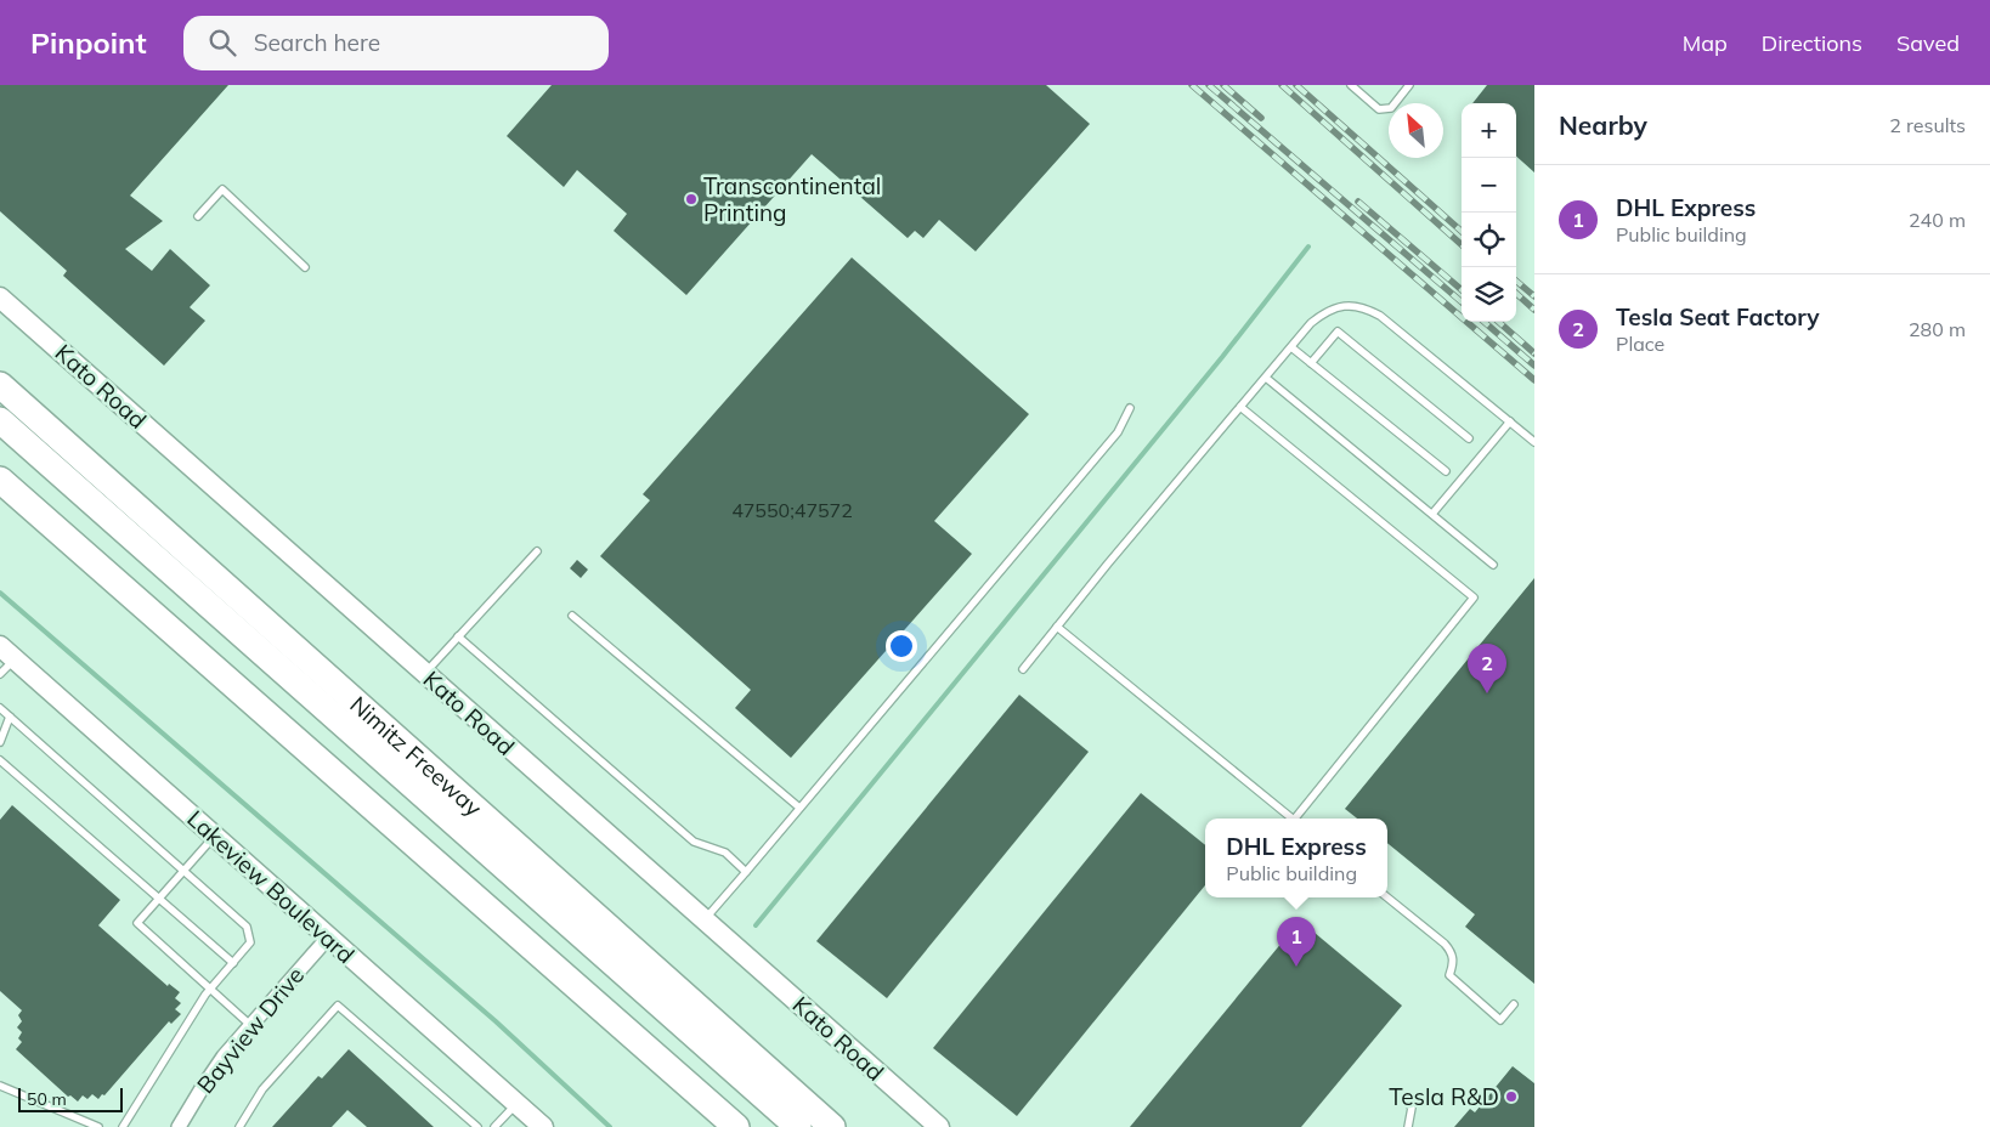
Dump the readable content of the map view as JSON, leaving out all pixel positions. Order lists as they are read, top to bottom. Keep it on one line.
{"streets":{"highway":["Nimitz Freeway"],"street":["Kato Road","Lakeview Boulevard","Bayview Drive"]},"crossings":[["Lakeview Boulevard","Bayview Drive"]],"places":["Transcontinental Printing","Tesla R&D"],"house_numbers":["47550;47572"],"scale_bar":"50 m","north":"top left","page":{"header":"Pinpoint","search":"Search here","nav":["Map","Directions","Saved"],"heading":["Nearby","2 results"],"map_buttons":["+","−"],"list":[{"mark":"1","name":"DHL Express","note":"Public building","value":"240 m"},{"mark":"2","name":"Tesla Seat Factory","note":"Place","value":"280 m"}],"pins":["2","1"],"popup":["DHL Express","Public building"],"scale":"50 m"}}
